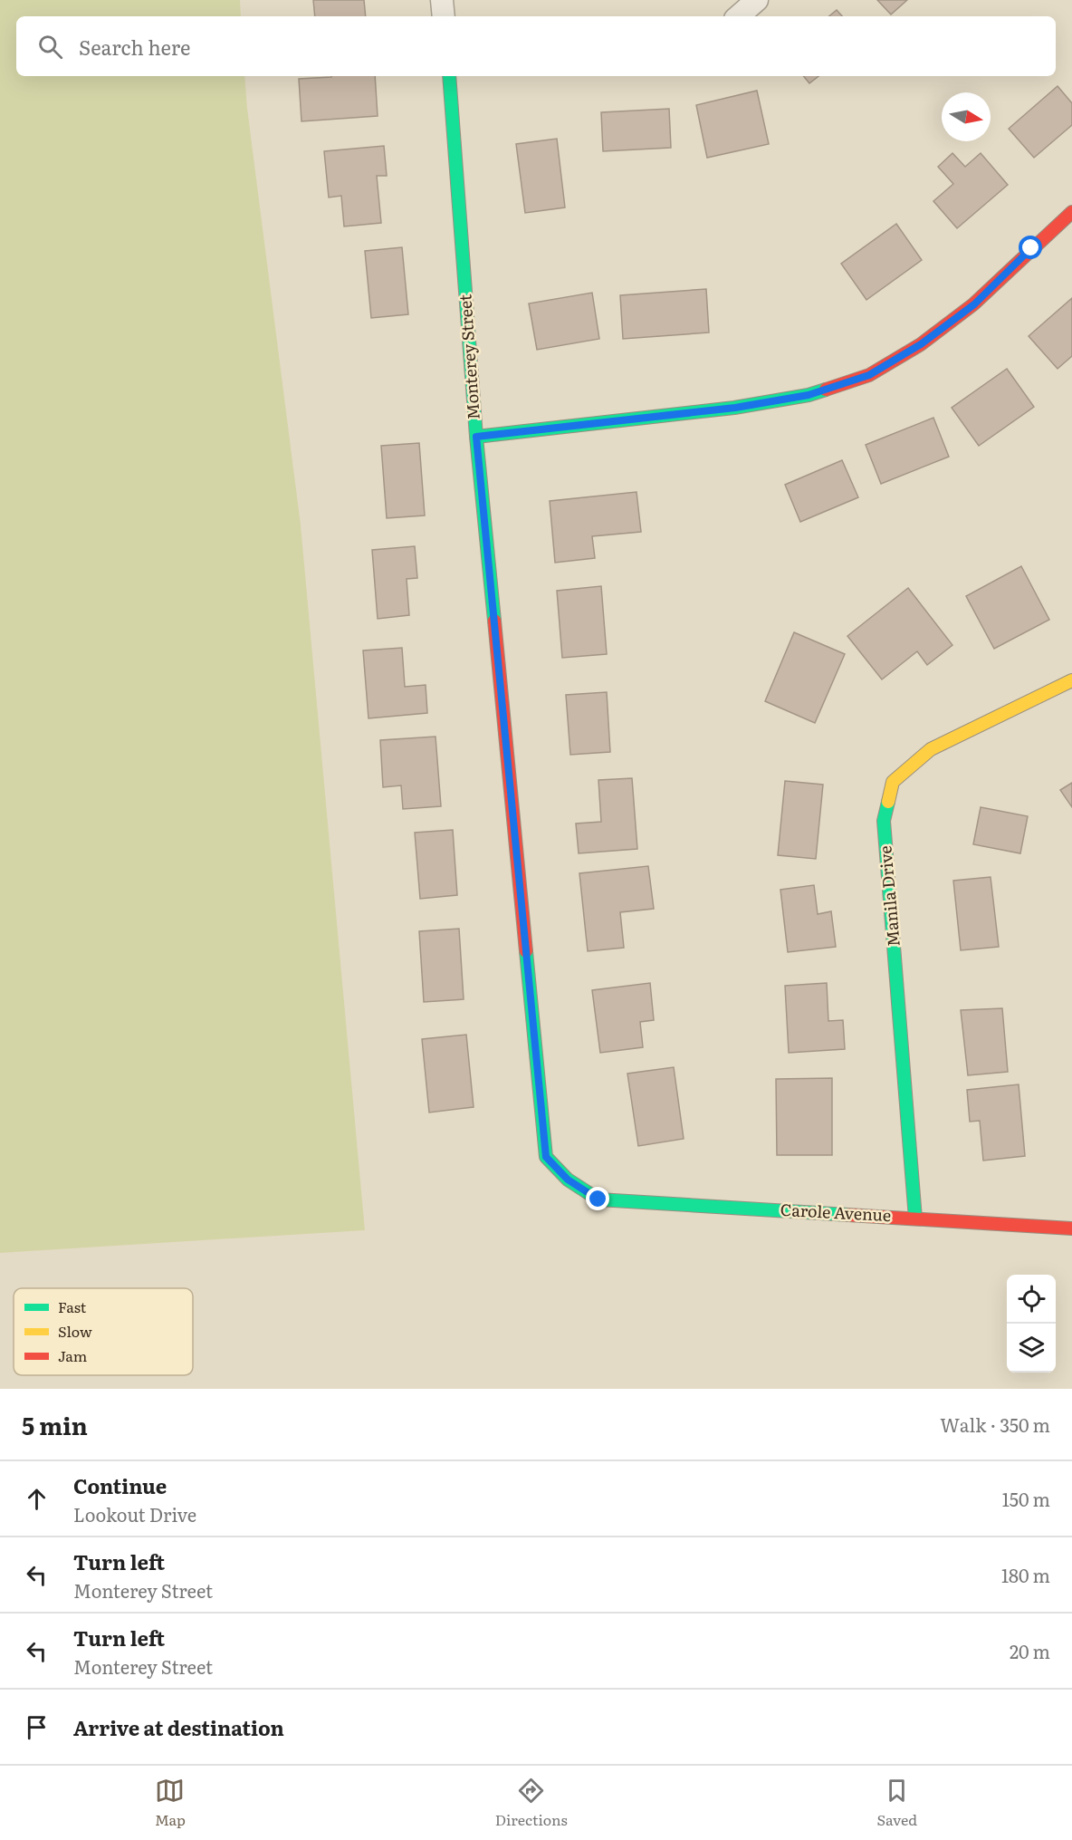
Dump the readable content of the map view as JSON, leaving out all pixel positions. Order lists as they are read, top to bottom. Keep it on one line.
{"streets":{"street":["Monterey Street","Manila Drive","Carole Avenue"]},"crossings":[["Monterey Street","Carole Avenue"],["Manila Drive","Carole Avenue"]],"legend":["Fast","Slow","Jam"],"north":"right","page":{"search":"Search here","heading":["5 min","Walk · 350 m"],"list":[["Continue","Lookout Drive","150 m"],["Turn left","Monterey Street","180 m"],["Turn left","Monterey Street","20 m"],"Arrive at destination"],"nav":["Map","Directions","Saved"]}}
